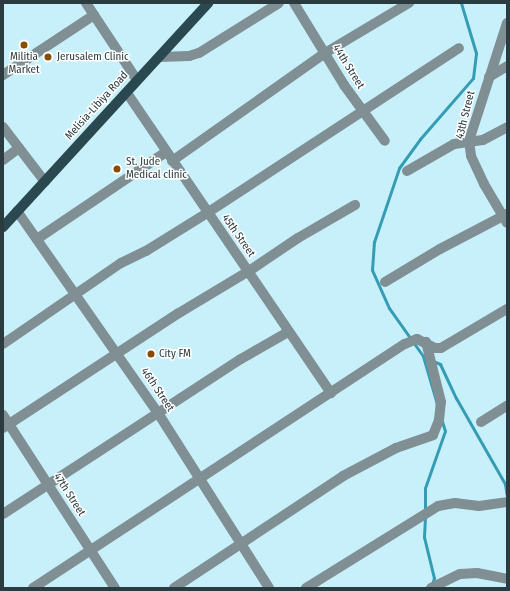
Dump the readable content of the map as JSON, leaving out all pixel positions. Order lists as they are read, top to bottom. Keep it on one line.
{"streets":{"main road":["Melisia-Libiya Road"],"street":["44th Street","43th Street","45th Street","46th Street","47th Street"]},"crossings":[["Melisia-Libiya Road","45th Street"],["Melisia-Libiya Road","46th Street"]],"places":["Militia Market","Jerusalem Clinic","St. Jude Medical clinic","City FM"]}
